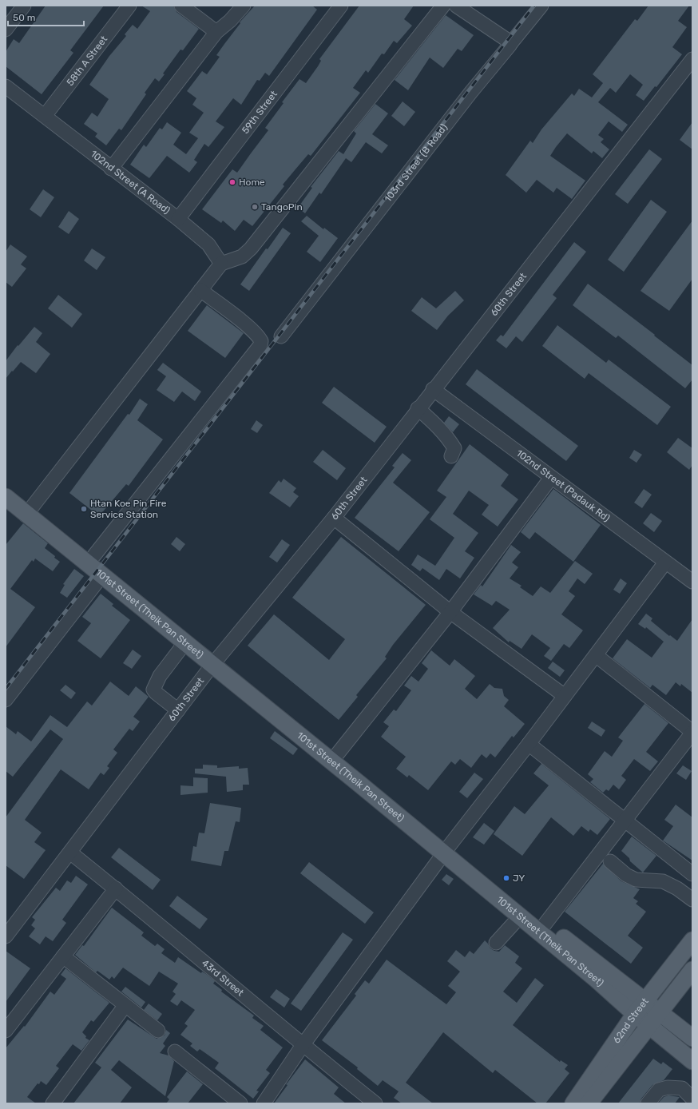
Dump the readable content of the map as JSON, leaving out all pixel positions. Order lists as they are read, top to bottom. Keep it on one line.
{"streets":{"main road":["101st Street (Theik Pan Street)","62nd Street"],"street":["58th A Street","59th Street","103rd Street (B Road)","102nd Street (A Road)","60th Street","102nd Street (Padauk Rd)","43rd Street"]},"crossings":[["58th A Street","102nd Street (A Road)"],["59th Street","102nd Street (A Road)"],["60th Street","102nd Street (Padauk Rd)"],["60th Street","101st Street (Theik Pan Street)"],["60th Street","43rd Street"],["101st Street (Theik Pan Street)","62nd Street"]],"places":["Home","TangoPin","Htan Koe Pin Fire Service Station","JY"],"scale_bar":"50 m"}
